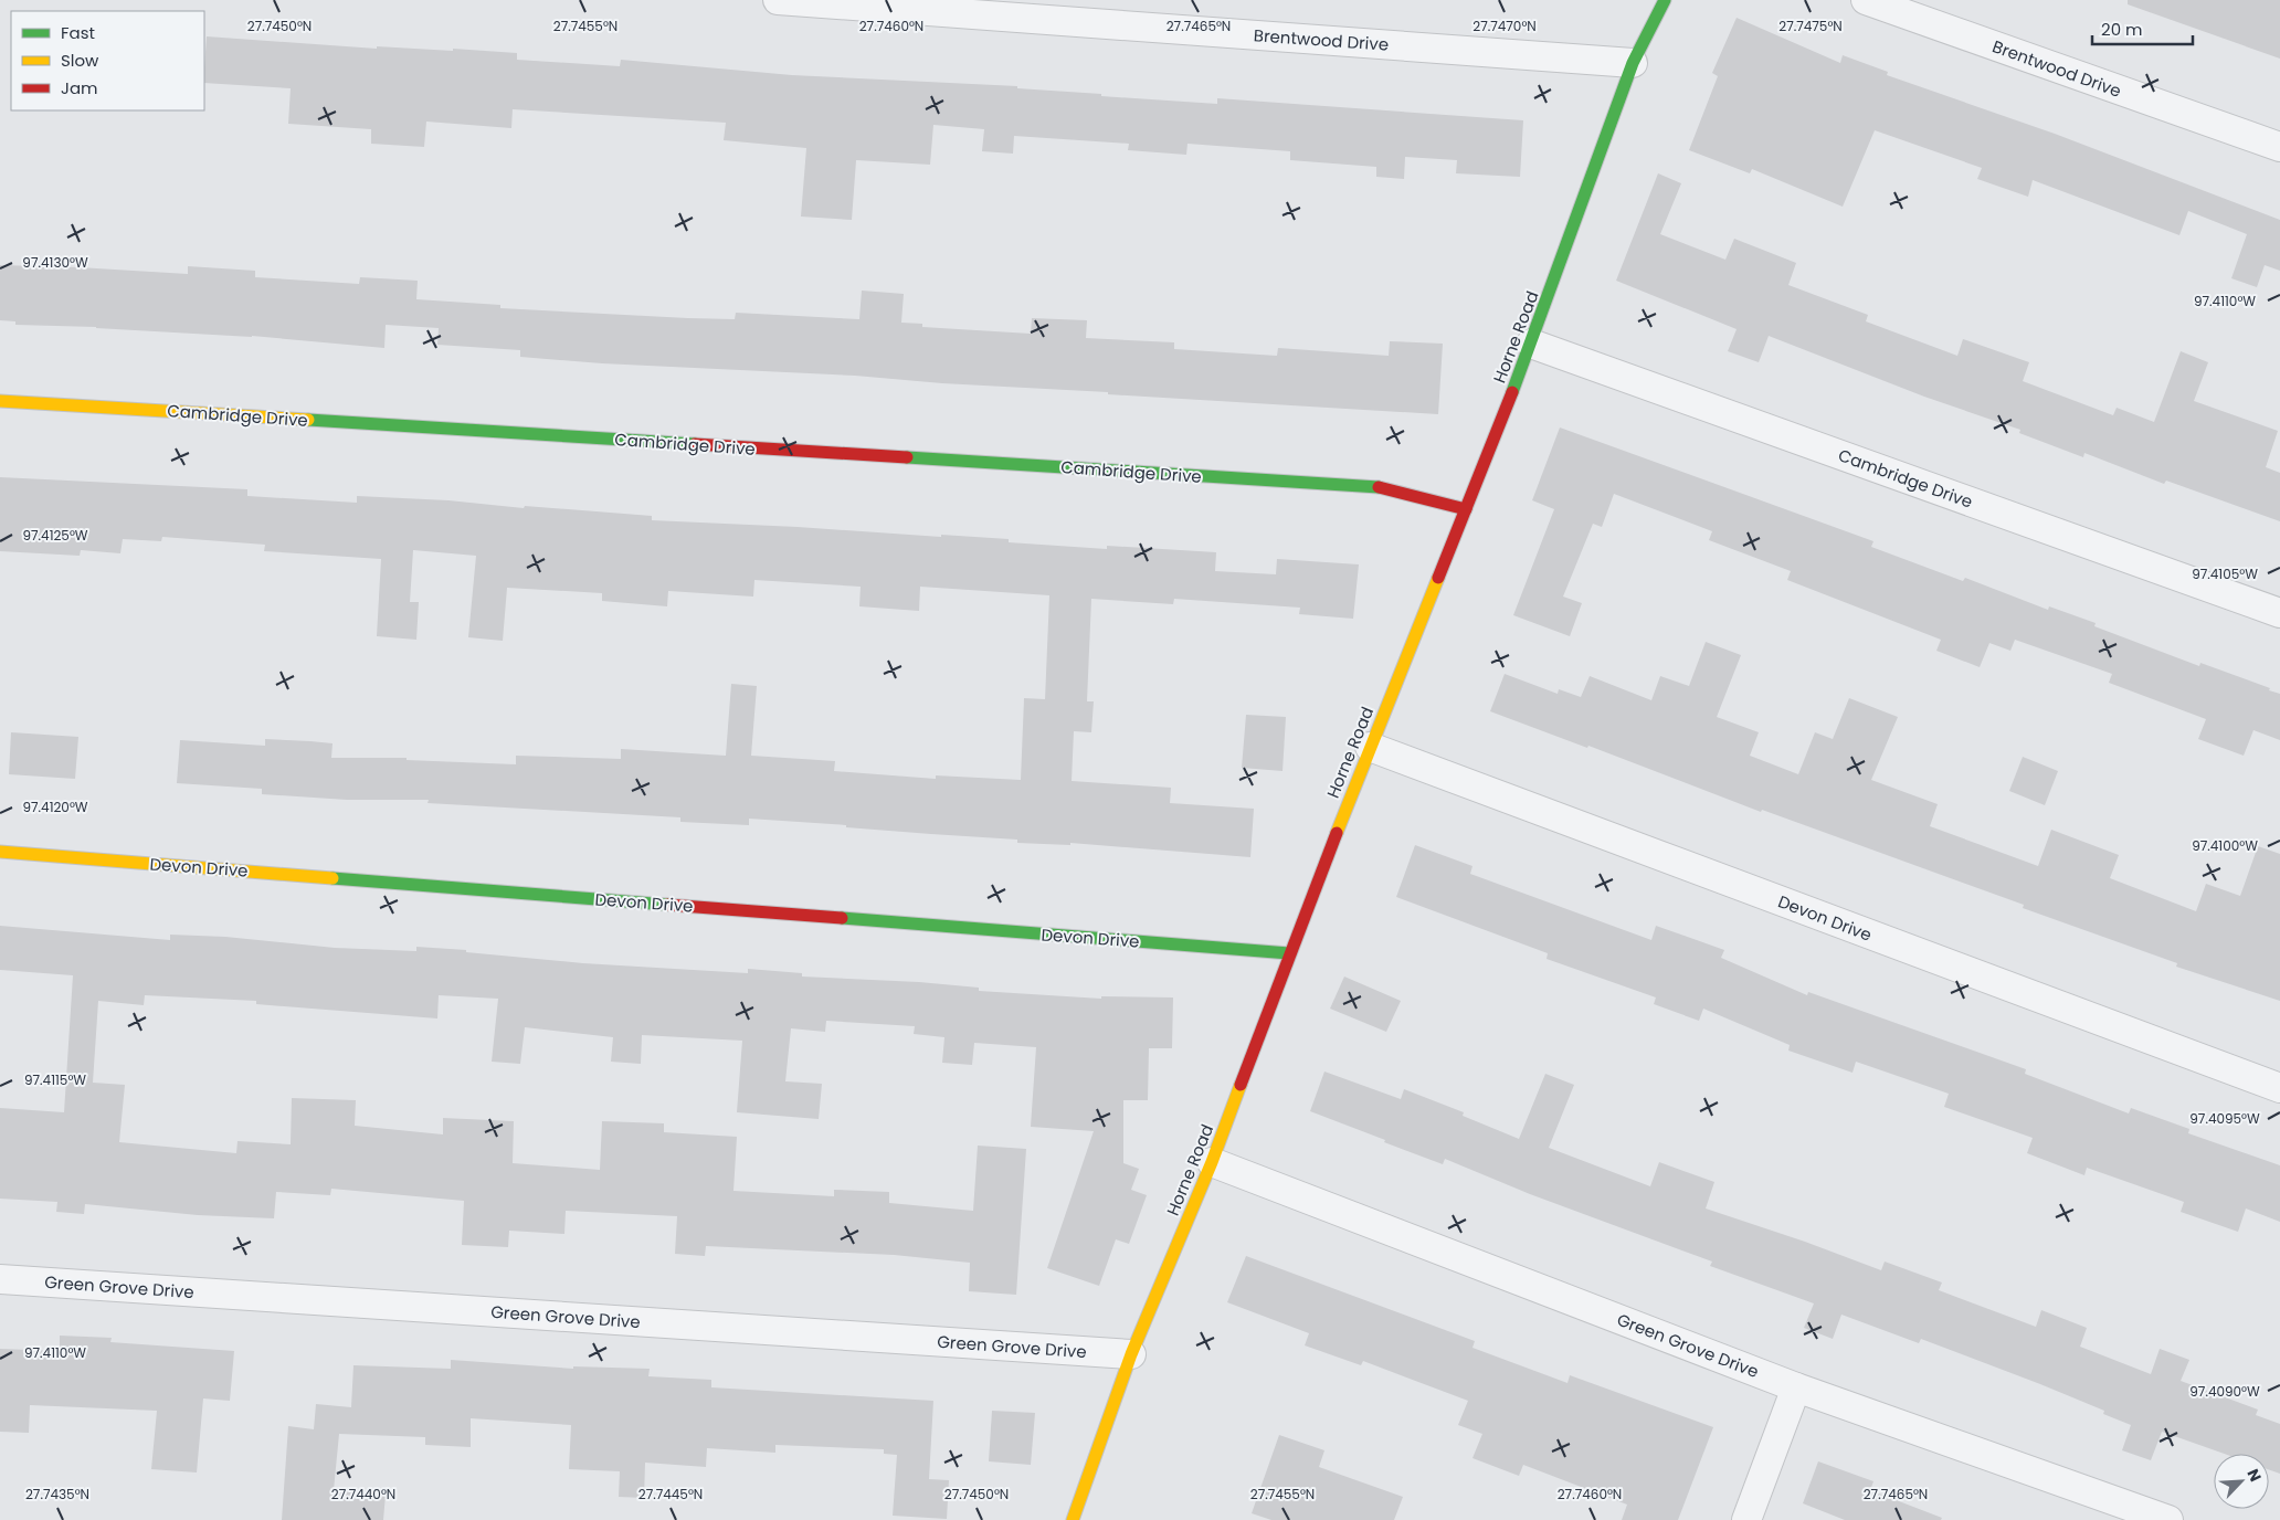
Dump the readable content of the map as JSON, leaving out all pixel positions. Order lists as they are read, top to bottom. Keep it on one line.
{"streets":{"street":["Brentwood Drive","Horne Road","Cambridge Drive","Devon Drive","Green Grove Drive"]},"crossings":[["Brentwood Drive","Horne Road"],["Horne Road","Cambridge Drive"],["Horne Road","Devon Drive"],["Horne Road","Green Grove Drive"]],"legend":["Fast","Slow","Jam"],"scale_bar":"20 m","north":"top right","coordinates":["27.7450°N","27.7455°N","27.7460°N","27.7465°N","27.7470°N","27.7475°N","97.4130°W","97.4110°W","97.4125°W","97.4105°W","97.4120°W","97.4100°W","97.4115°W","97.4095°W","97.4090°W","27.7435°N","27.7440°N","27.7445°N"]}
